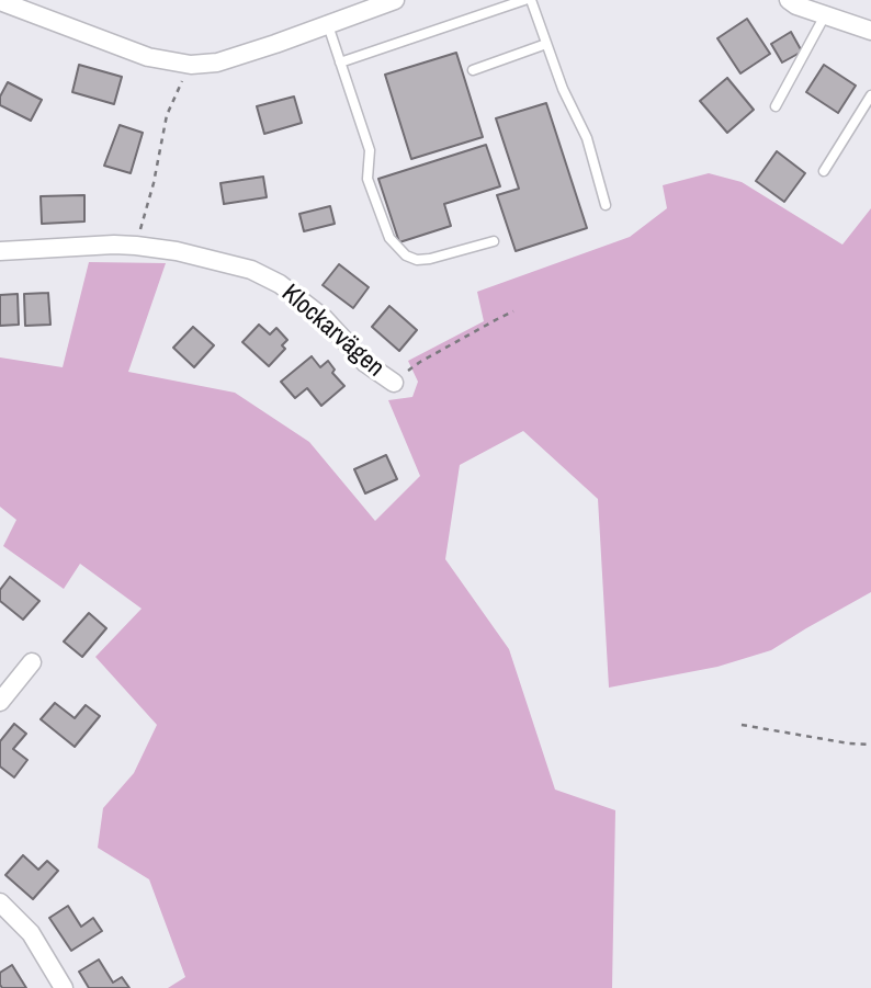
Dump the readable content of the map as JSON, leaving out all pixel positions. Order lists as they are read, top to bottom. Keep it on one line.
{"streets":{"street":["Klockarvägen"]}}
